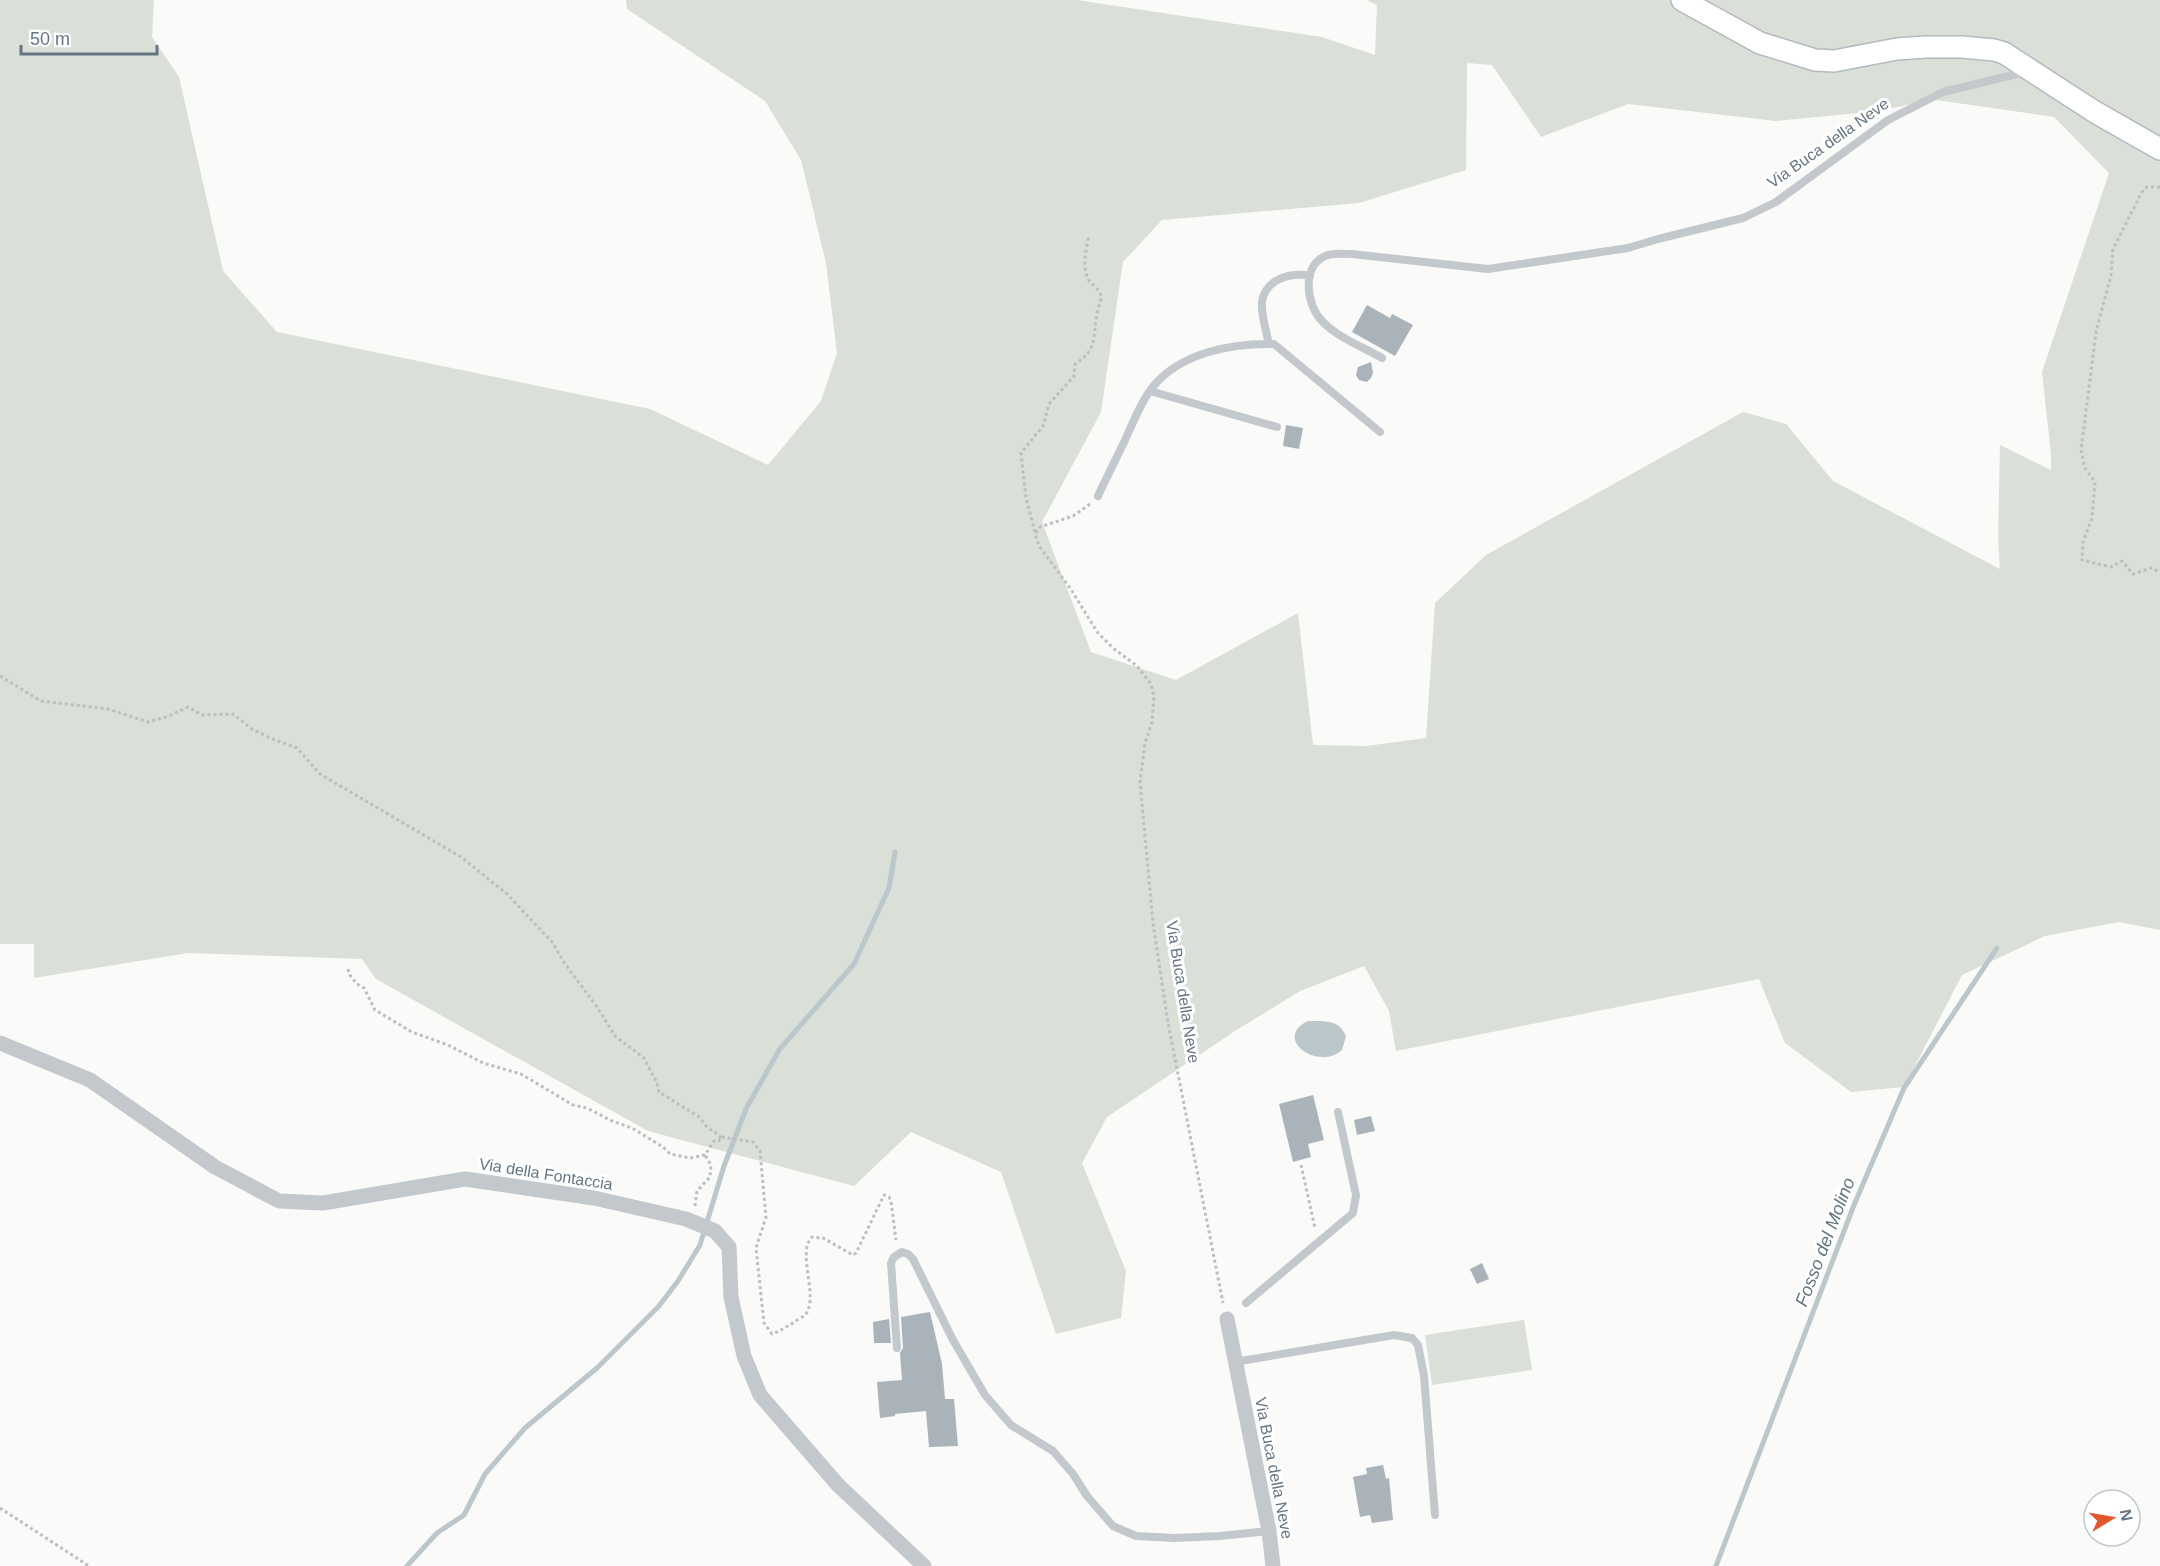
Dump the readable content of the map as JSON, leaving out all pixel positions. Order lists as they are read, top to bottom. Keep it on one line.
{"streets":{"street":["Via Buca della Neve","Via della Fontaccia"]},"water":["Fosso del Molino"],"scale_bar":"50 m","north":"right"}
